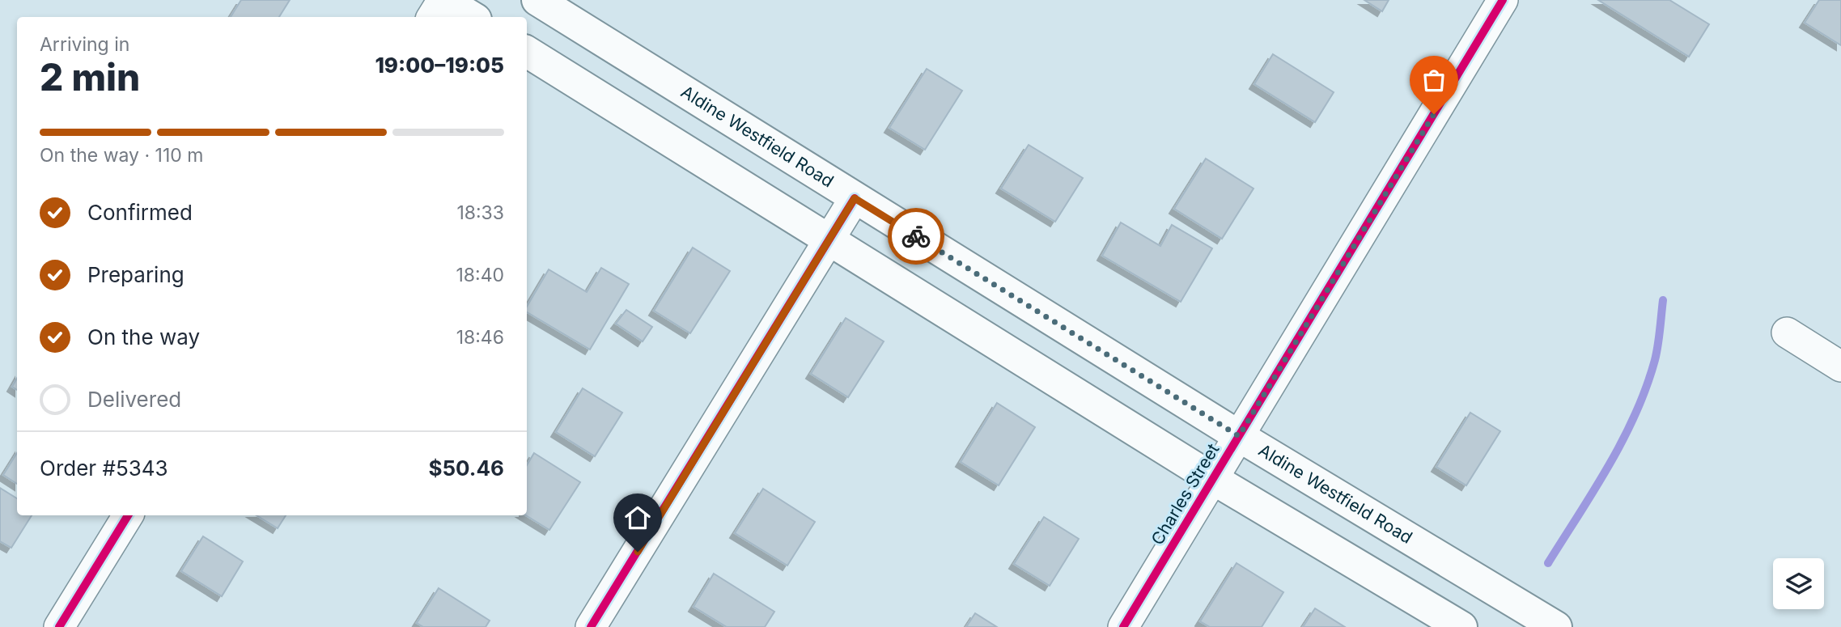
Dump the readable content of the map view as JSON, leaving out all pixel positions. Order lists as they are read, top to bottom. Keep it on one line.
{"streets":{"main road":["Aldine Westfield Road"],"street":["Charles Street"]},"crossings":[["Aldine Westfield Road","Charles Street"]],"page":{"heading":["2 min","Arriving in","19:00–19:05"],"panel":["Order #5343","$50.46"],"bar":"On the way · 110 m","list":[["Confirmed","18:33"],["Preparing","18:40"],["On the way","18:46"],"Delivered"]}}
